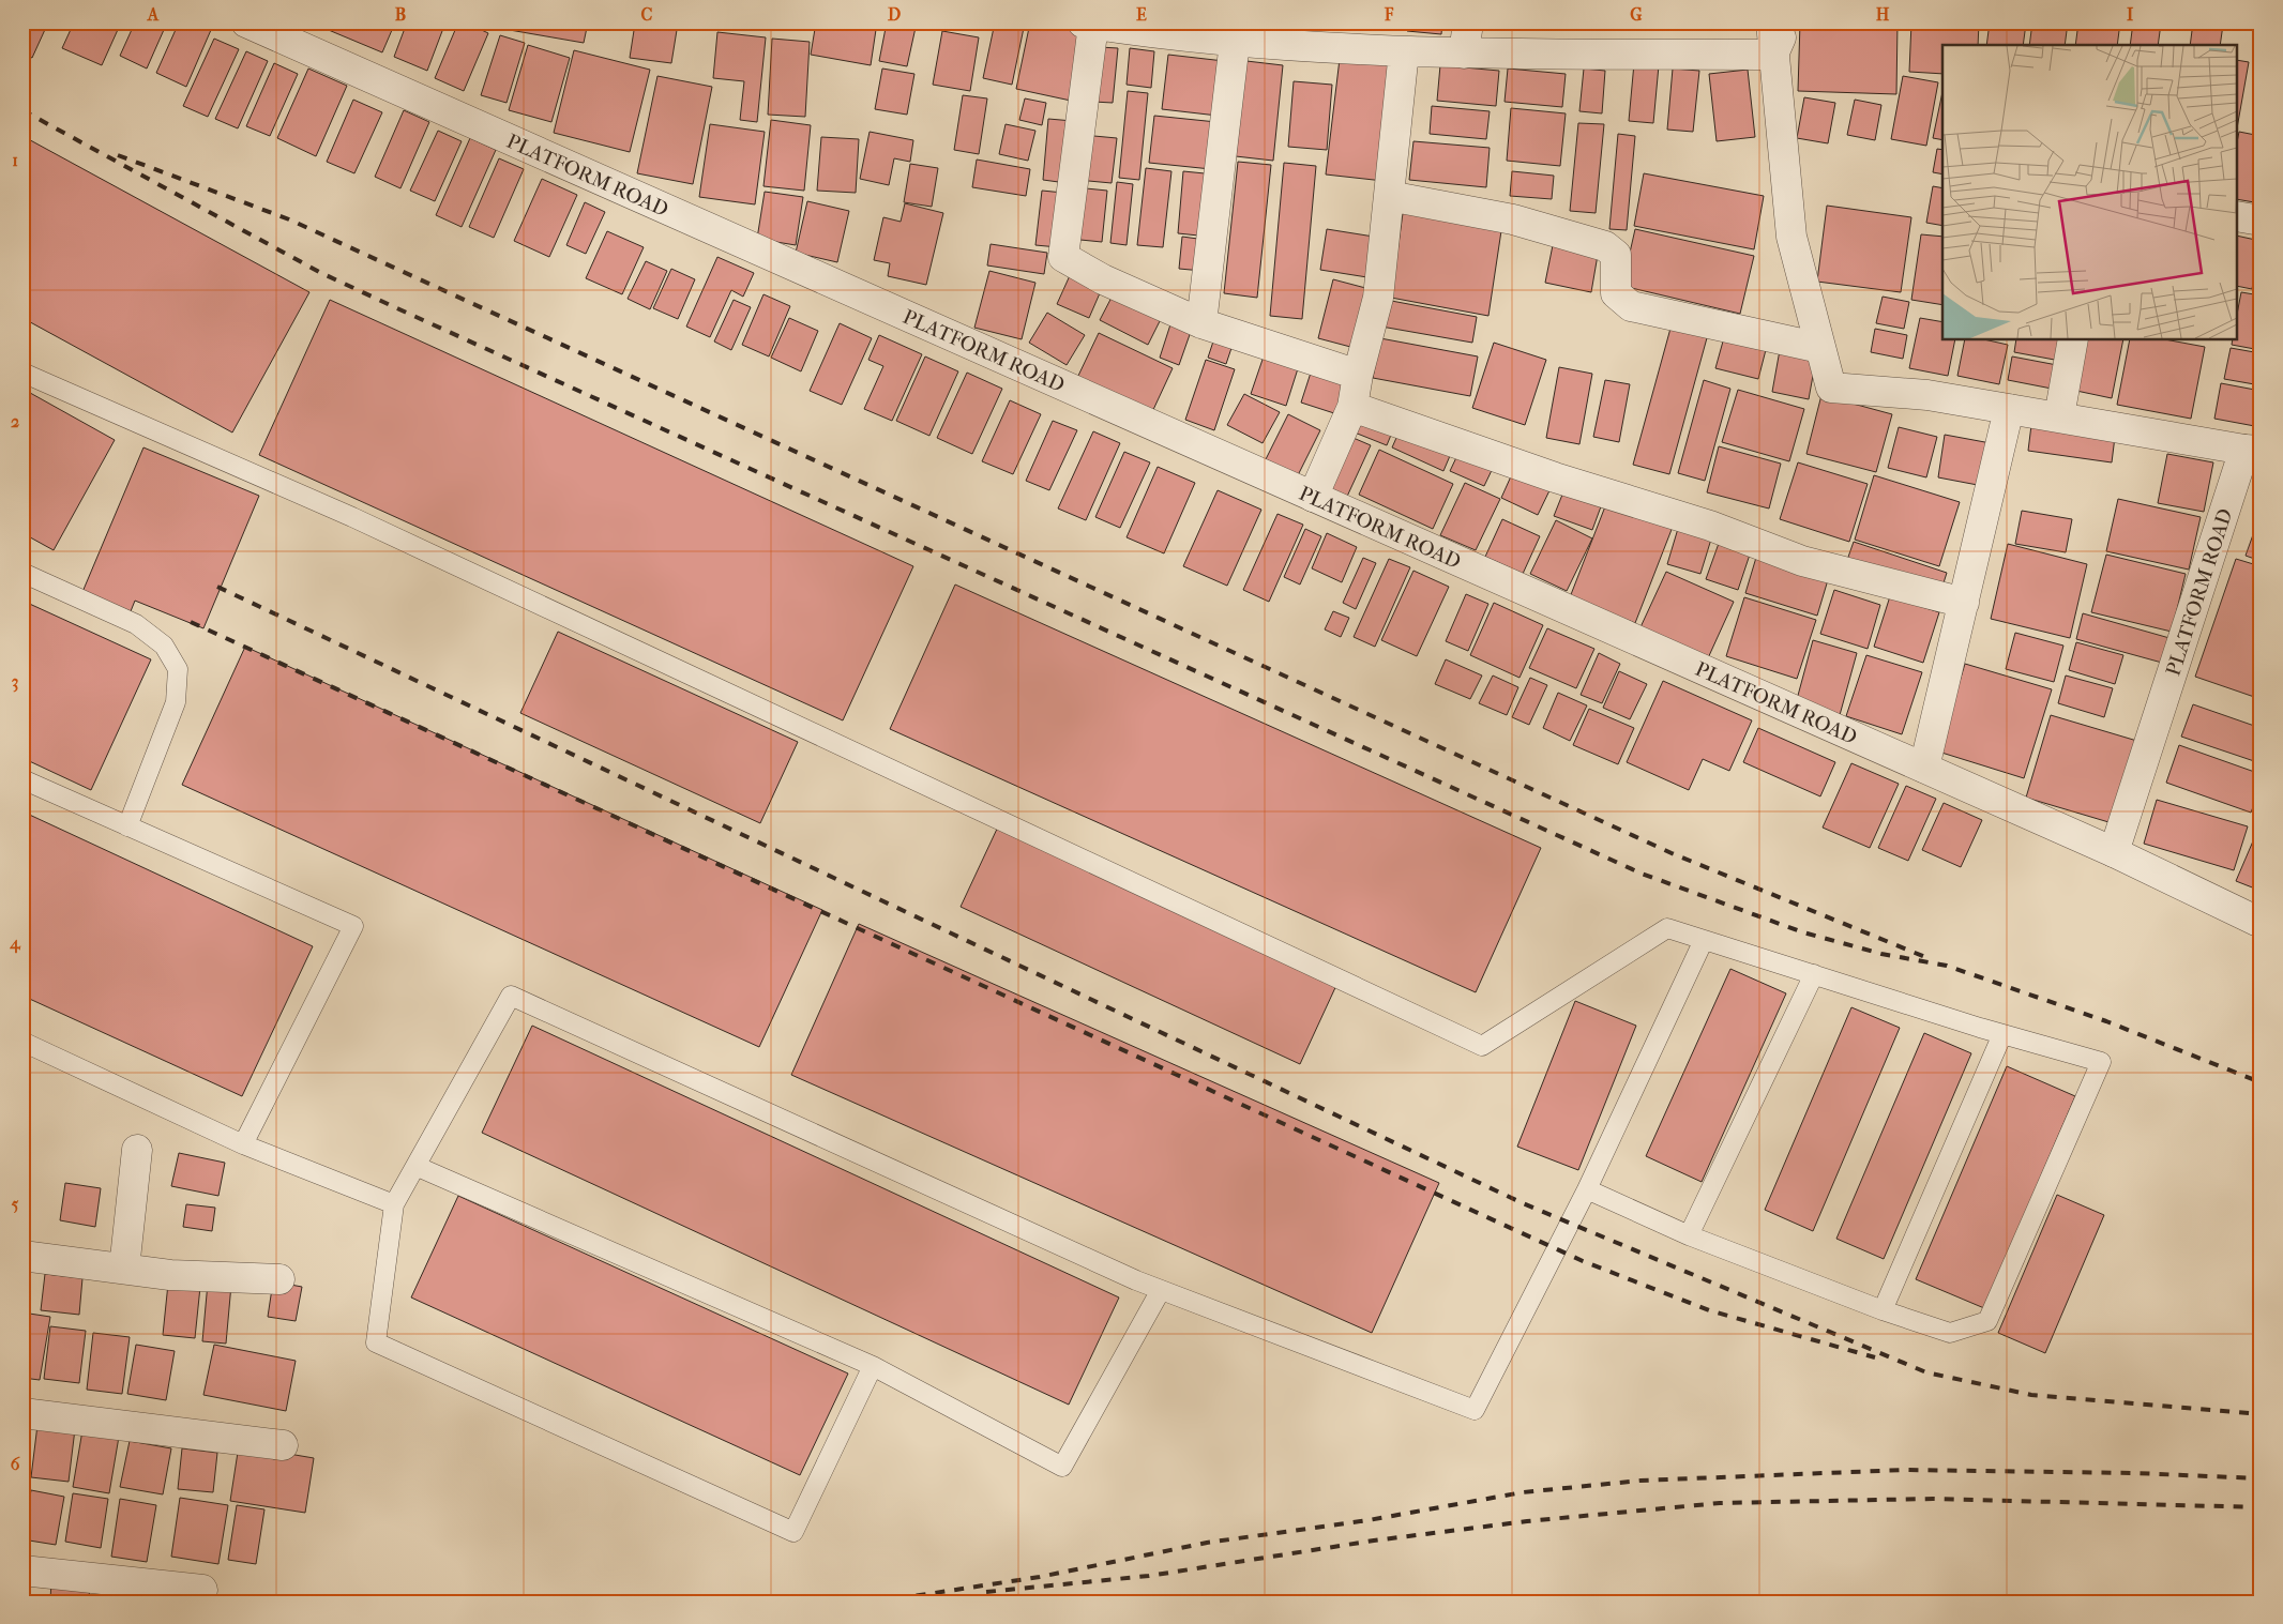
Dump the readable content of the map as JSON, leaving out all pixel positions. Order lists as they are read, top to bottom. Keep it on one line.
{"streets":{"street":["PLATFORM ROAD"]},"grid":{"columns":["A","B","C","D","E","F","G","H","I"],"rows":["1","2","3","4","5","6"]}}
